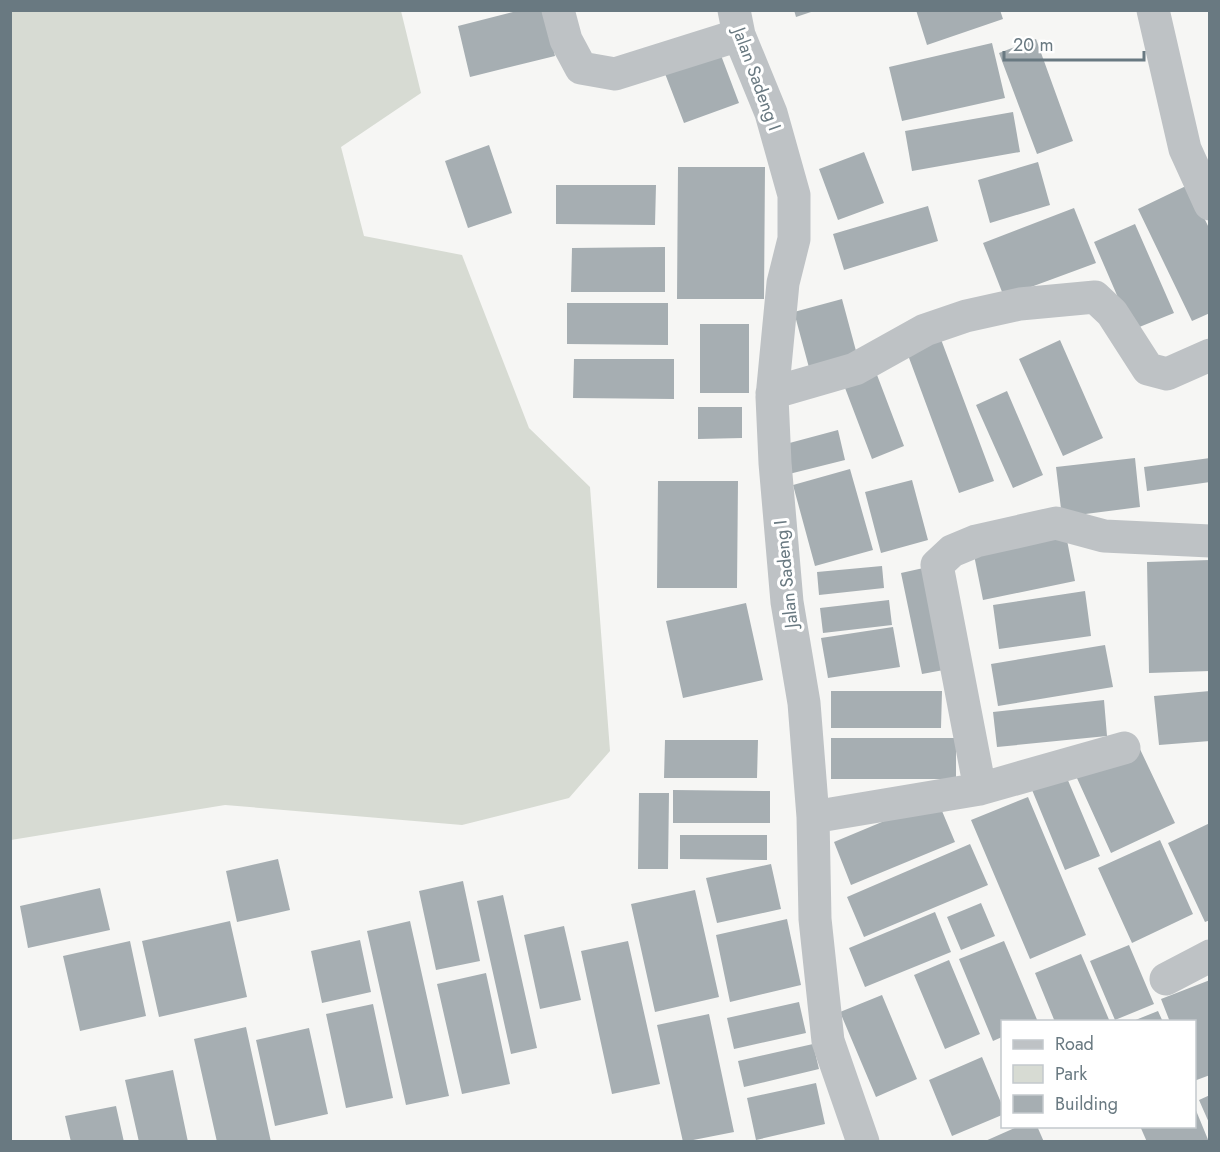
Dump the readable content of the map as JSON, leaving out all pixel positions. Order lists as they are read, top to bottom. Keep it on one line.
{"streets":{"street":["Jalan Sadeng I"]},"legend":["Road","Park","Building"],"scale_bar":"20 m"}
